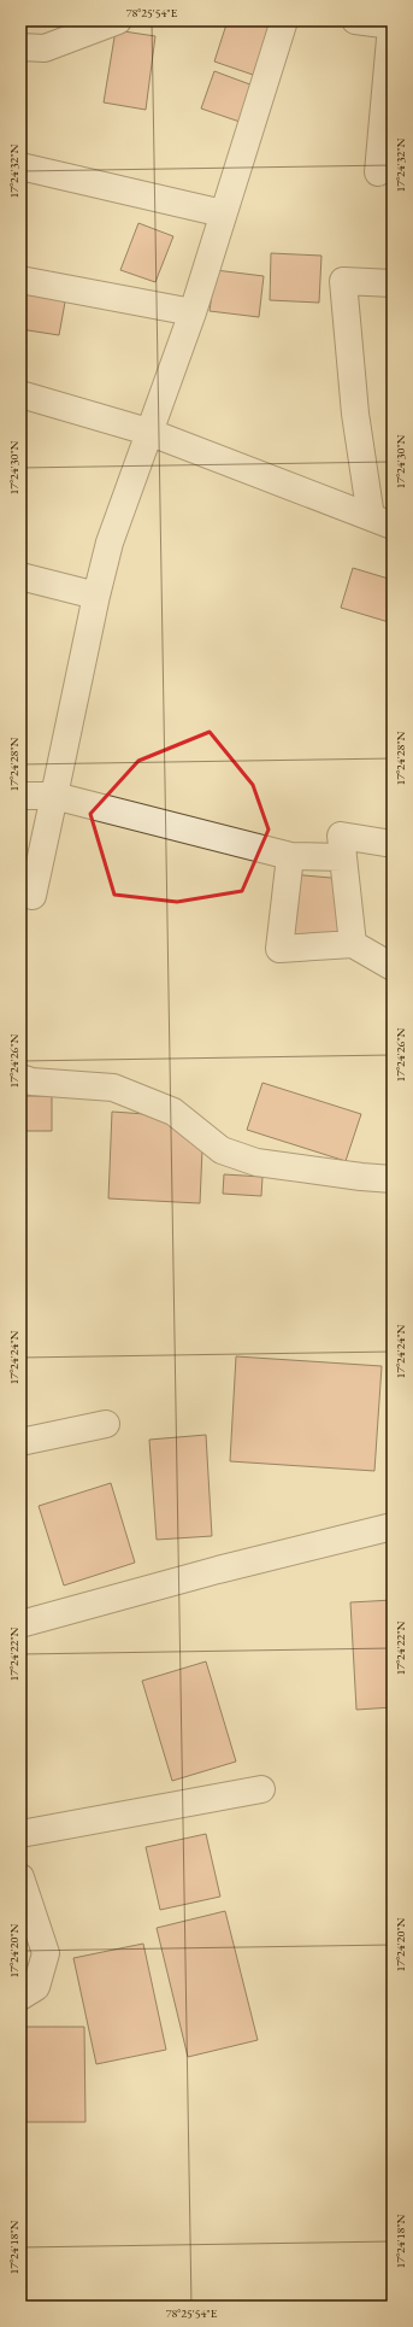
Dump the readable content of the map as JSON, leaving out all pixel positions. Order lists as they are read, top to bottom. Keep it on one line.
{"coordinates":["78°25'54\"E","17°24'32\"N","17°24'30\"N","17°24'28\"N","17°24'26\"N","17°24'24\"N","17°24'22\"N","17°24'20\"N","17°24'18\"N"]}
